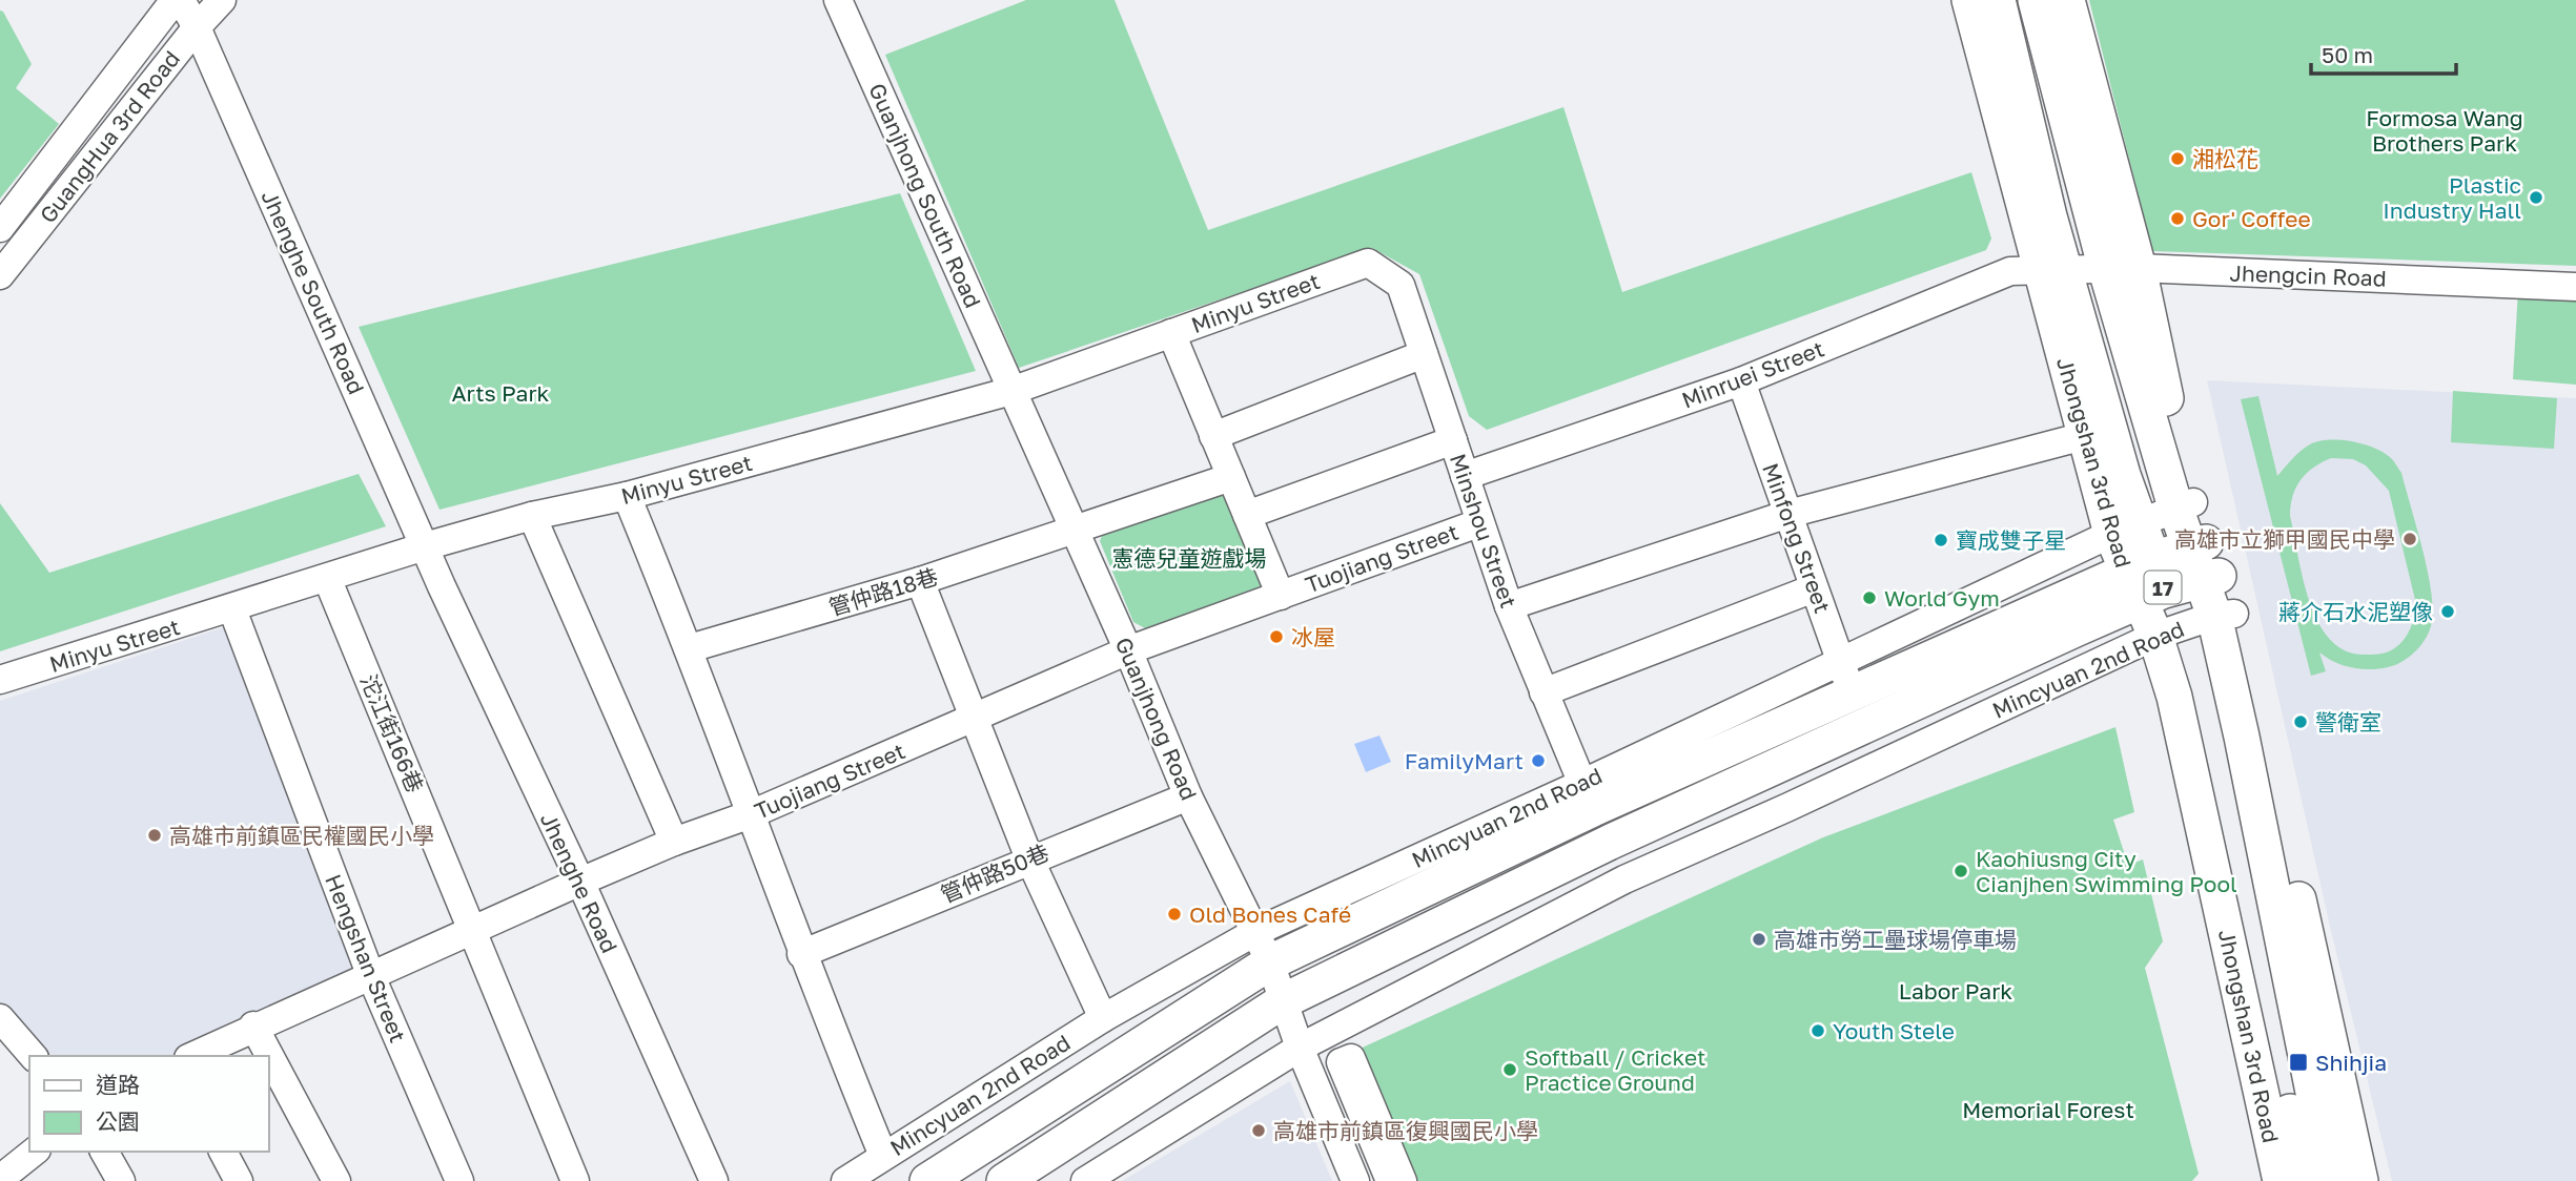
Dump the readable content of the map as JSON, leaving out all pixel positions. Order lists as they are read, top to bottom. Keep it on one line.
{"streets":{"main road":["Jhongshan 3rd Road","17","Mincyuan 2nd Road"],"street":["GuangHua 3rd Road","Guanjhong South Road","Jhengcin Road","Jhenghe South Road","Minyu Street","Minruei Street","Minshou Street","Minfong Street","Tuojiang Street","管仲路18巷","Guanjhong Road","沱江街166巷","管仲路50巷","Jhenghe Road","Hengshan Street"]},"crossings":[["GuangHua 3rd Road","Jhenghe South Road"],["Guanjhong South Road","Minyu Street"],["Guanjhong South Road","Guanjhong Road"],["Jhengcin Road","Minruei Street"],["Jhengcin Road","Jhongshan 3rd Road"],["Jhenghe South Road","Minyu Street"],["Jhenghe South Road","Jhenghe Road"],["Minyu Street","Minshou Street"],["Minyu Street","Guanjhong Road"],["Minyu Street","沱江街166巷"],["Minyu Street","Hengshan Street"],["Minruei Street","Jhongshan 3rd Road"],["Minruei Street","Minshou Street"],["Minruei Street","Minfong Street"],["Jhongshan 3rd Road","Mincyuan 2nd Road"],["Minshou Street","Tuojiang Street"],["Minshou Street","Mincyuan 2nd Road"],["Minfong Street","Mincyuan 2nd Road"],["Tuojiang Street","Guanjhong Road"],["Tuojiang Street","沱江街166巷"],["Tuojiang Street","Jhenghe Road"],["Tuojiang Street","Hengshan Street"],["管仲路18巷","Guanjhong Road"],["Mincyuan 2nd Road","Guanjhong Road"],["Guanjhong Road","管仲路50巷"]],"parks":["Formosa Wang Brothers Park","Arts Park","憲德兒童遊戲場","Labor Park","Memorial Forest"],"places":{"other":["湘松花","Plastic Industry Hall","Gor' Coffee","高雄市立獅甲國民中學","寶成雙子星","World Gym","蔣介石水泥塑像","冰屋","警衛室","FamilyMart","高雄市前鎮區民權國民小學","Kaohiusng City Cianjhen Swimming Pool","Old Bones Café","高雄市勞工壘球場停車場","Youth Stele","Softball / Cricket Practice Ground","高雄市前鎮區復興國民小學"],"transit":["Shihjia"]},"legend":["道路","公園"],"scale_bar":"50 m"}
